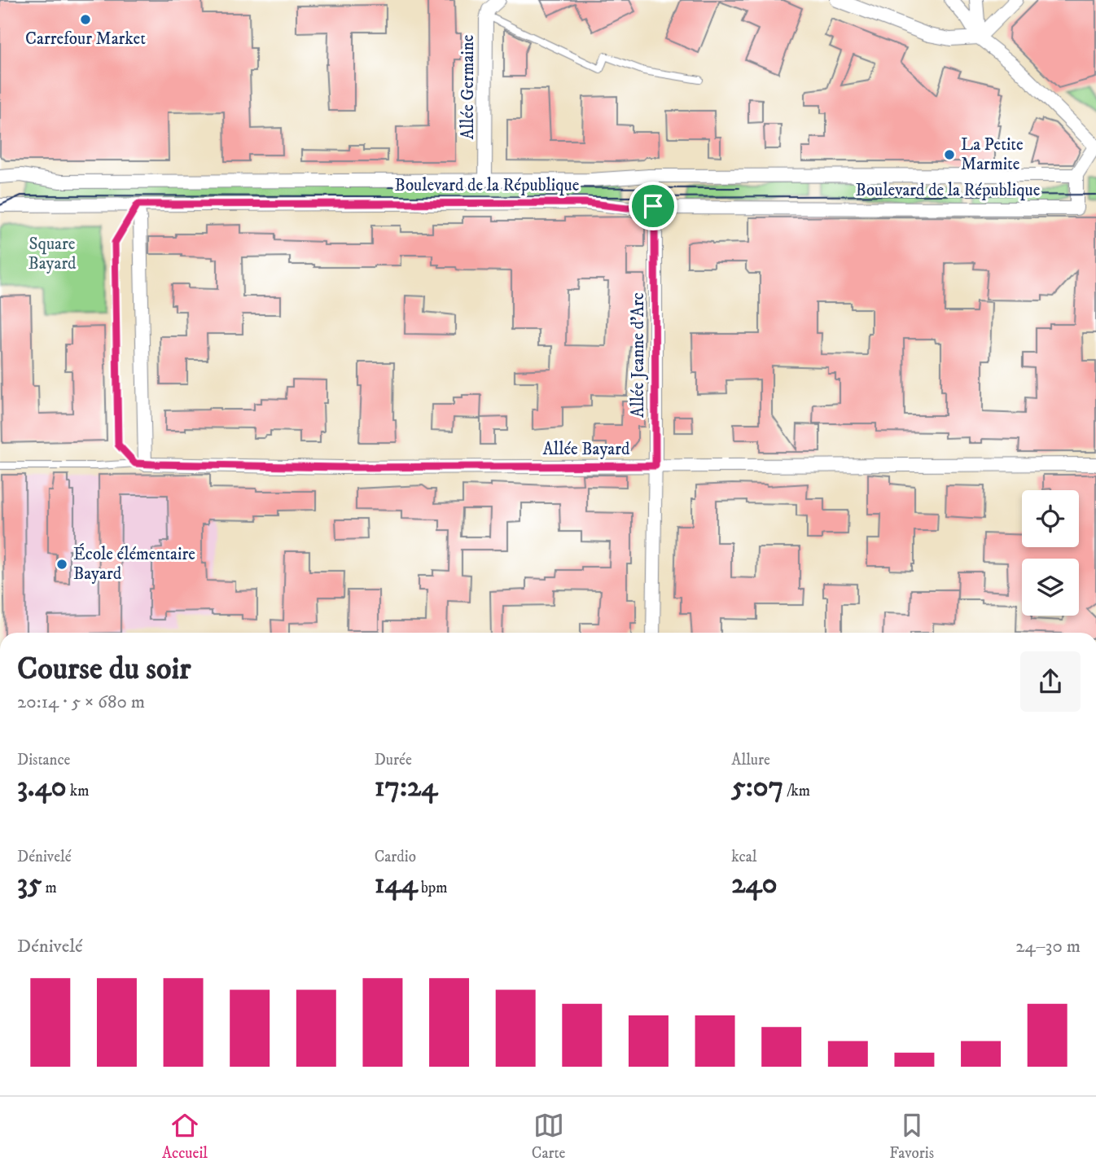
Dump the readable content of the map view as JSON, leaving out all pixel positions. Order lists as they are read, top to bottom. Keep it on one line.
{"streets":{"street":["Allée Germaine","Boulevard de la République","Allée Jeanne d'Arc","Allée Bayard"]},"crossings":[["Allée Germaine","Boulevard de la République"],["Boulevard de la République","Allée Jeanne d'Arc"],["Allée Jeanne d'Arc","Allée Bayard"]],"parks":["Square Bayard"],"places":["Carrefour Market","La Petite Marmite","École élémentaire Bayard"],"page":{"heading":["Course du soir","20:14 · 5 × 680 m"],"stats":[["Distance","3.40 km"],["Durée","17:24"],["Allure","5:07 /km"],["Dénivelé","35 m"],["Cardio","144 bpm"],["kcal","240"]],"chart":["Dénivelé","24–30 m"],"tabs":["Accueil","Carte","Favoris"]}}
